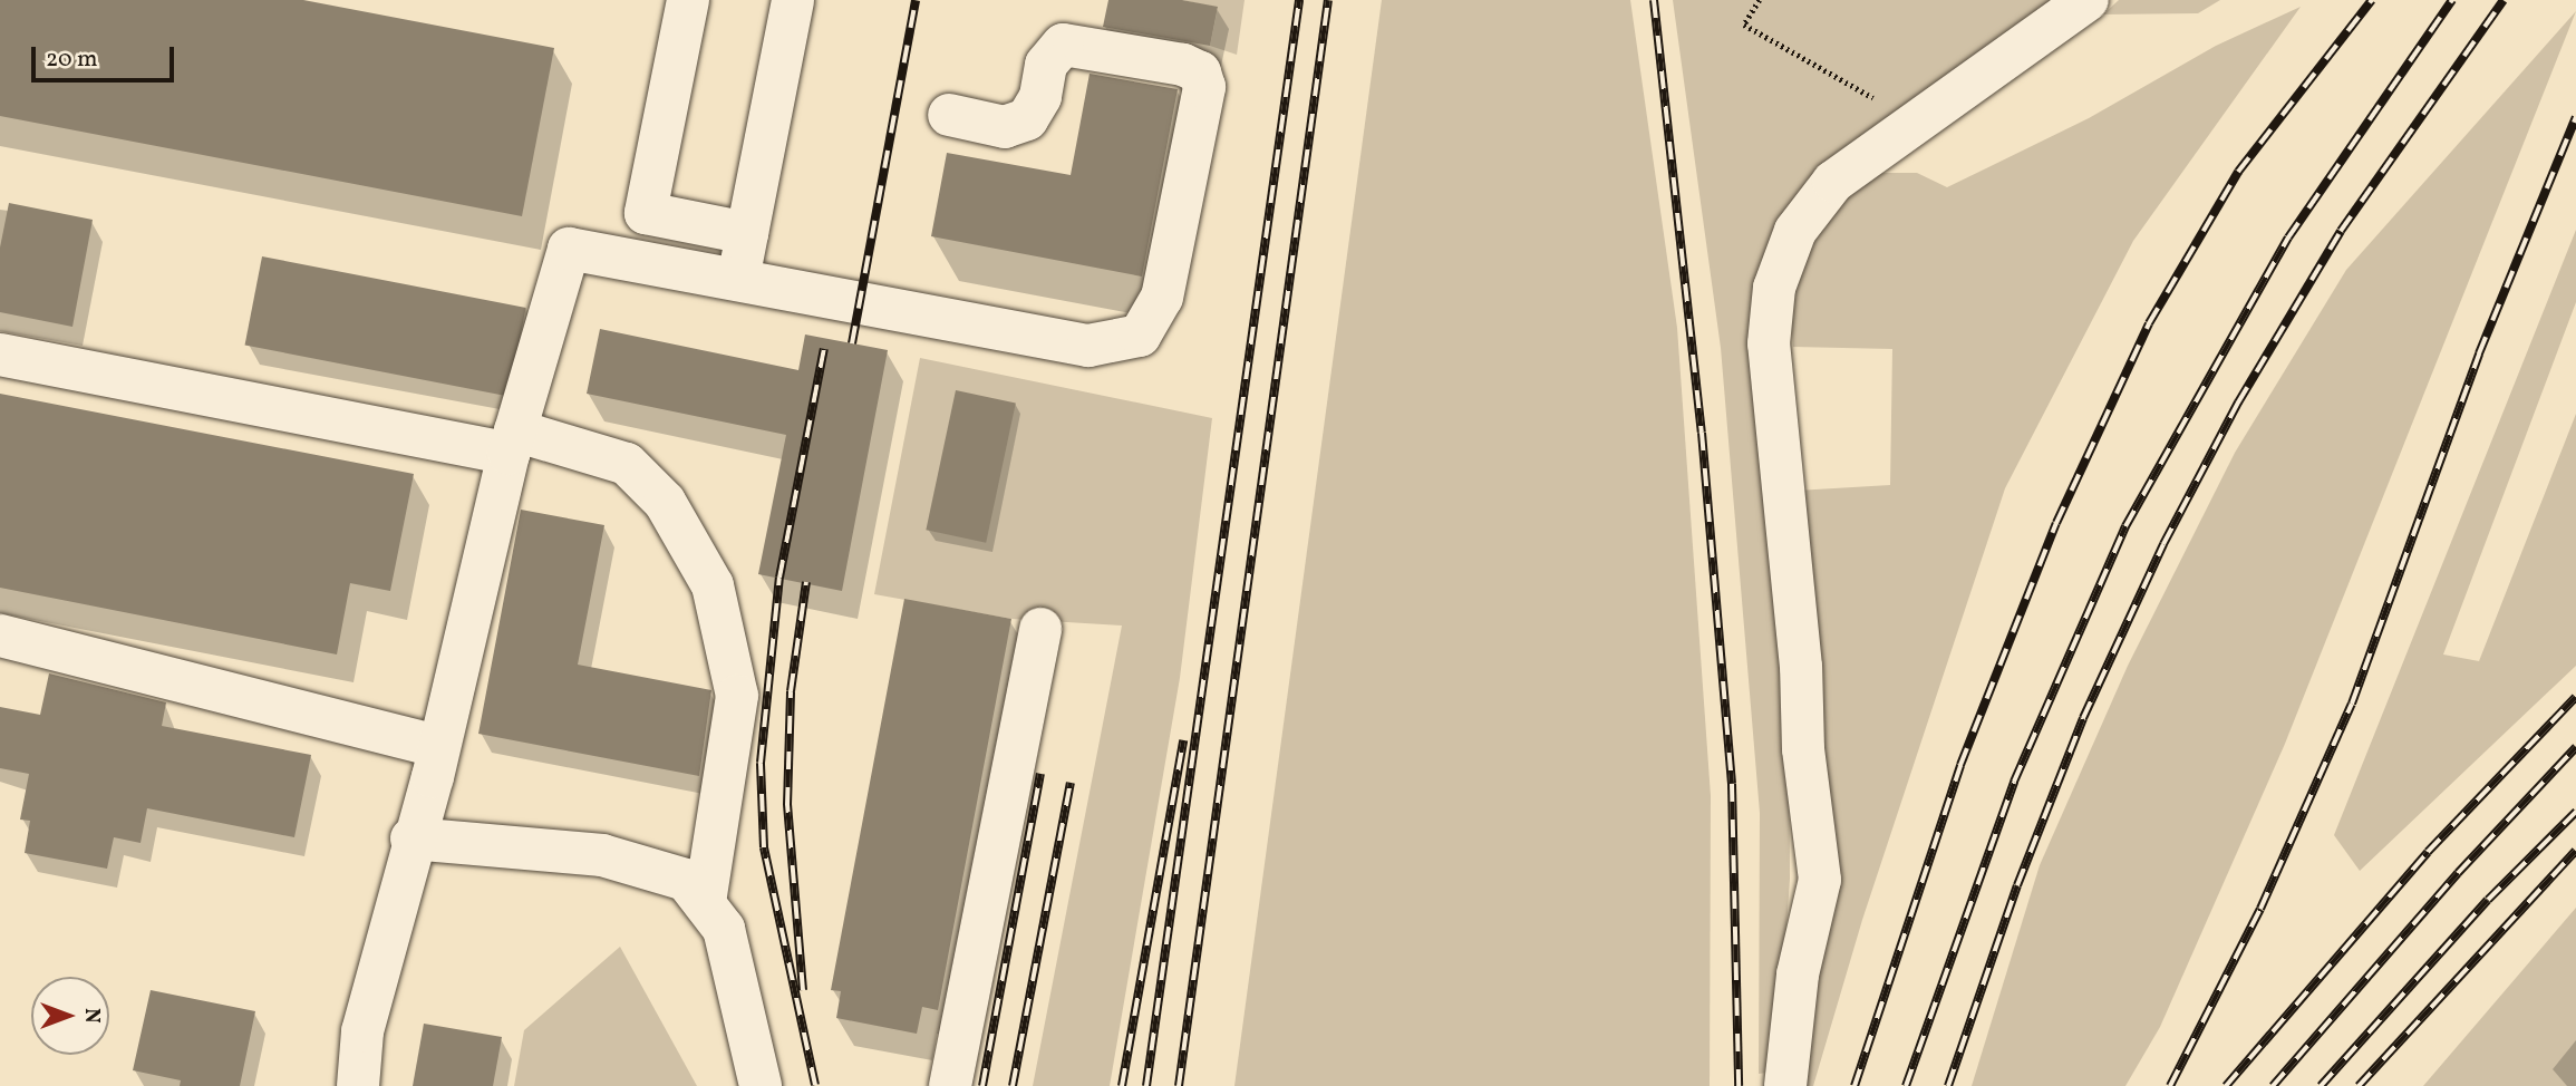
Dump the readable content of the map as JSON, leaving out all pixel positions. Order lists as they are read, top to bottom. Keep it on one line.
{"scale_bar":"20 m","north":"right"}
